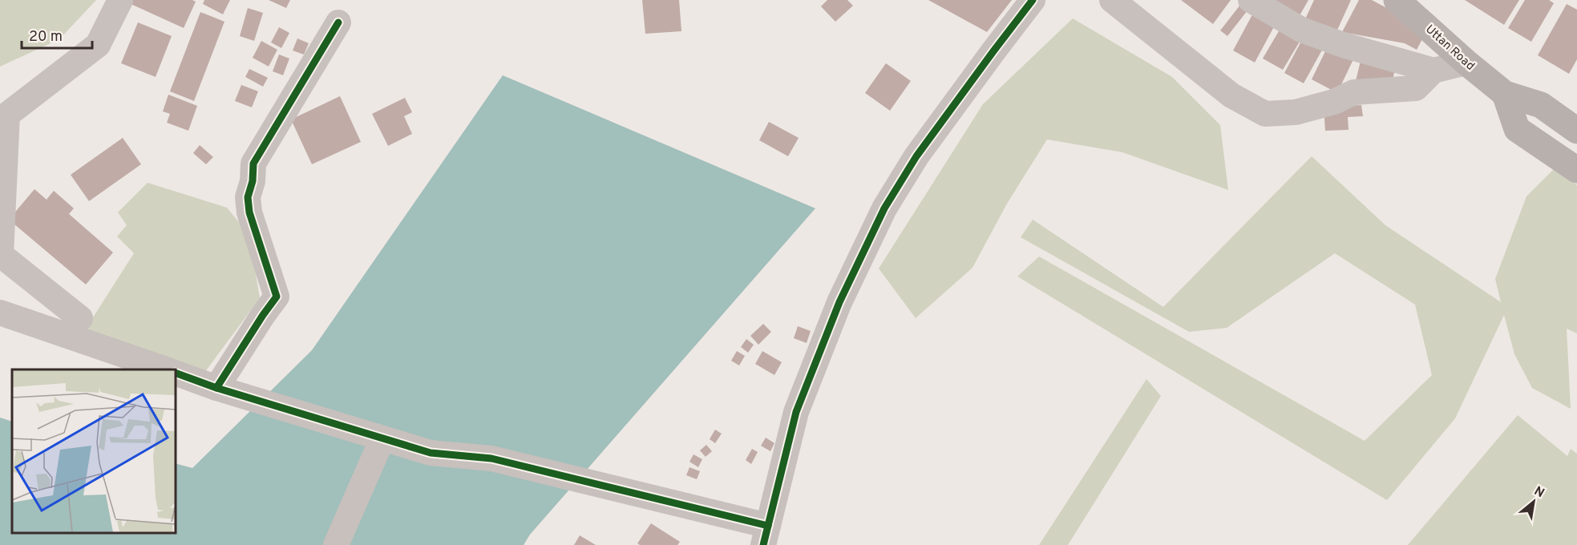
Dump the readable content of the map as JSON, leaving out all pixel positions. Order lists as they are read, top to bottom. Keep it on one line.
{"streets":{"main road":["Uttan Road"]},"scale_bar":"20 m","north":"top right"}
